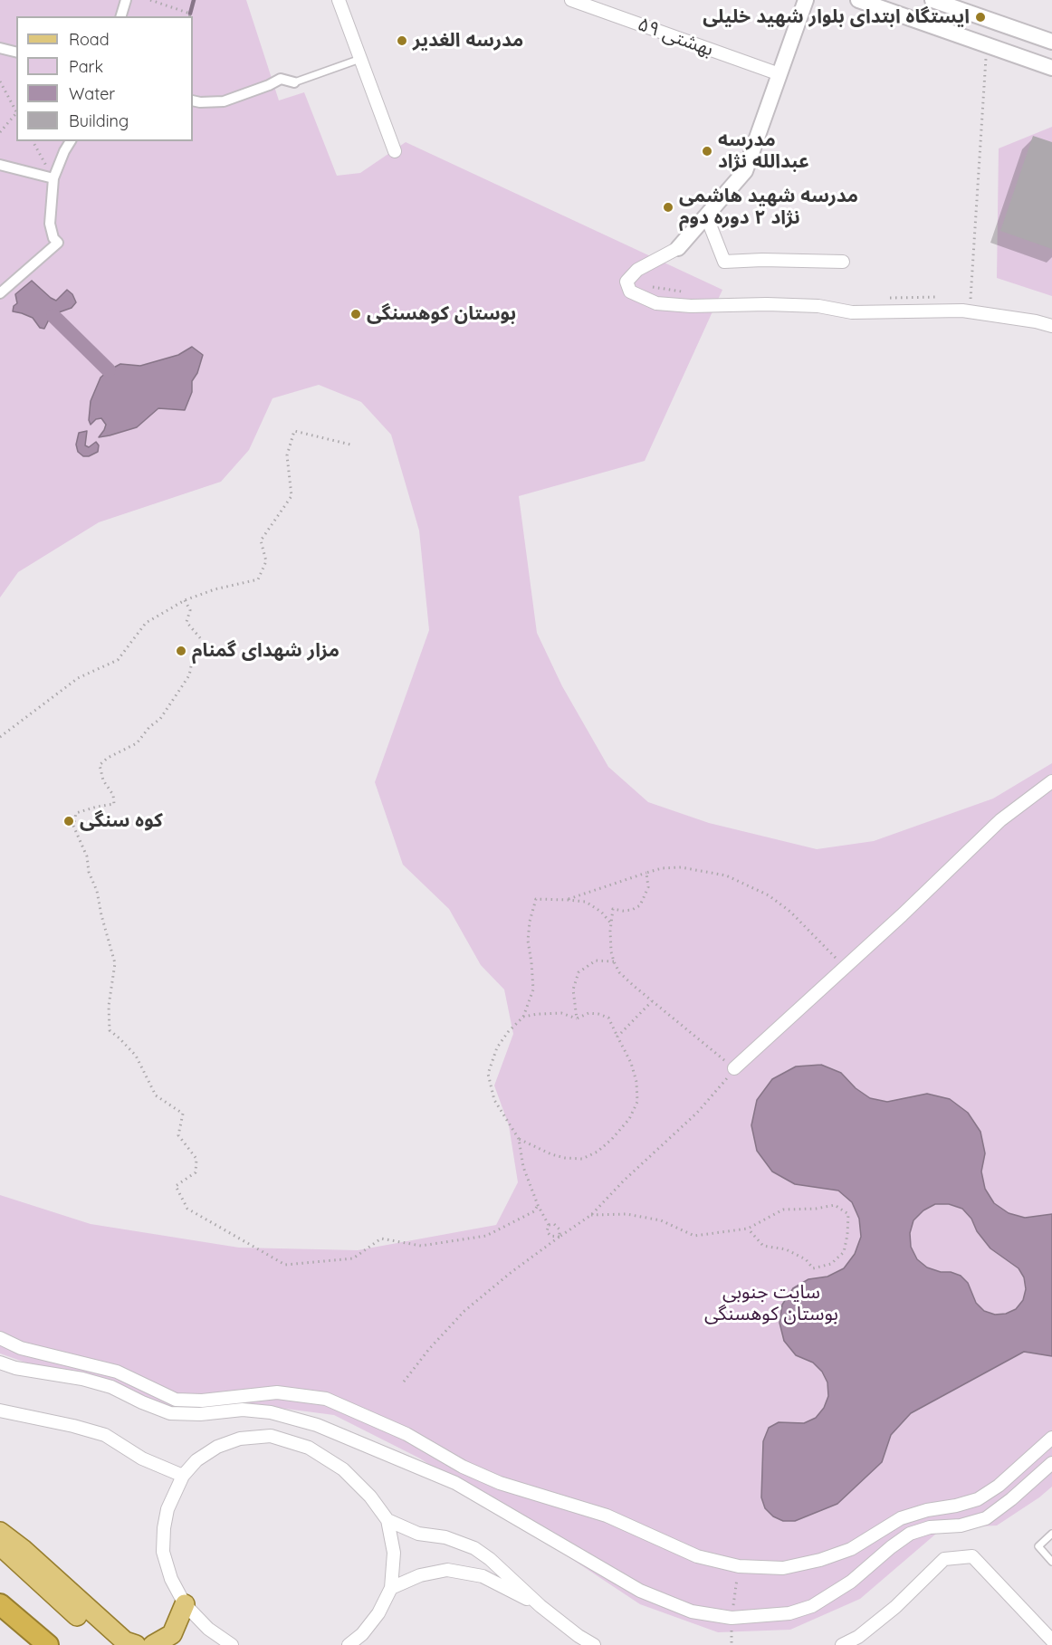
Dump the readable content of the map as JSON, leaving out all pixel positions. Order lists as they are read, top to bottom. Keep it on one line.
{"streets":{"street":["بهشتی ۵۹"]},"parks":["سایت جنوبی بوستان کوهسنگی"],"places":["ایستگاه ابتدای بلوار شهید خلیلی","مدرسه الغدیر","مدرسه عبدالله نژاد","مدرسه شهید هاشمی نژاد ۲ دوره دوم","بوستان کوهسنگی","مزار شهدای گمنام","کوه سنگی"],"legend":["Road","Park","Water","Building"]}
